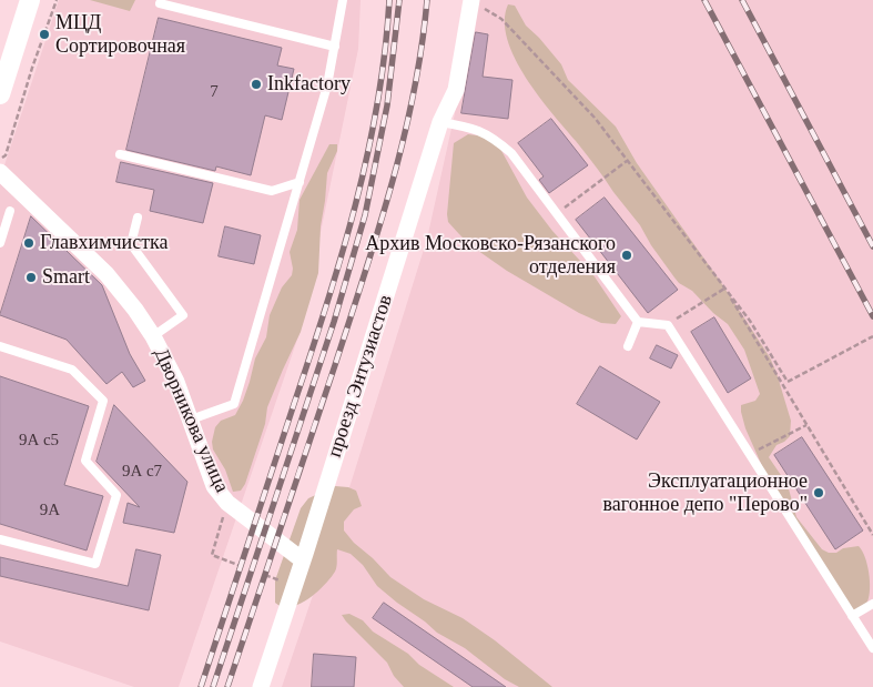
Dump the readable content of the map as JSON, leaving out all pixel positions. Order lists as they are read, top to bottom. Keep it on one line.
{"streets":{"street":["проезд Энтузиастов","Дворникова улица"]},"crossings":[["проезд Энтузиастов","Дворникова улица"]],"places":["МЦД Сортировочная","Inkfactory","Главхимчистка","Архив Московско-Рязанского отделения","Smart","Эксплуатационное вагонное депо \"Перово\""],"house_numbers":["7","9А с5","9А с7","9А"]}
